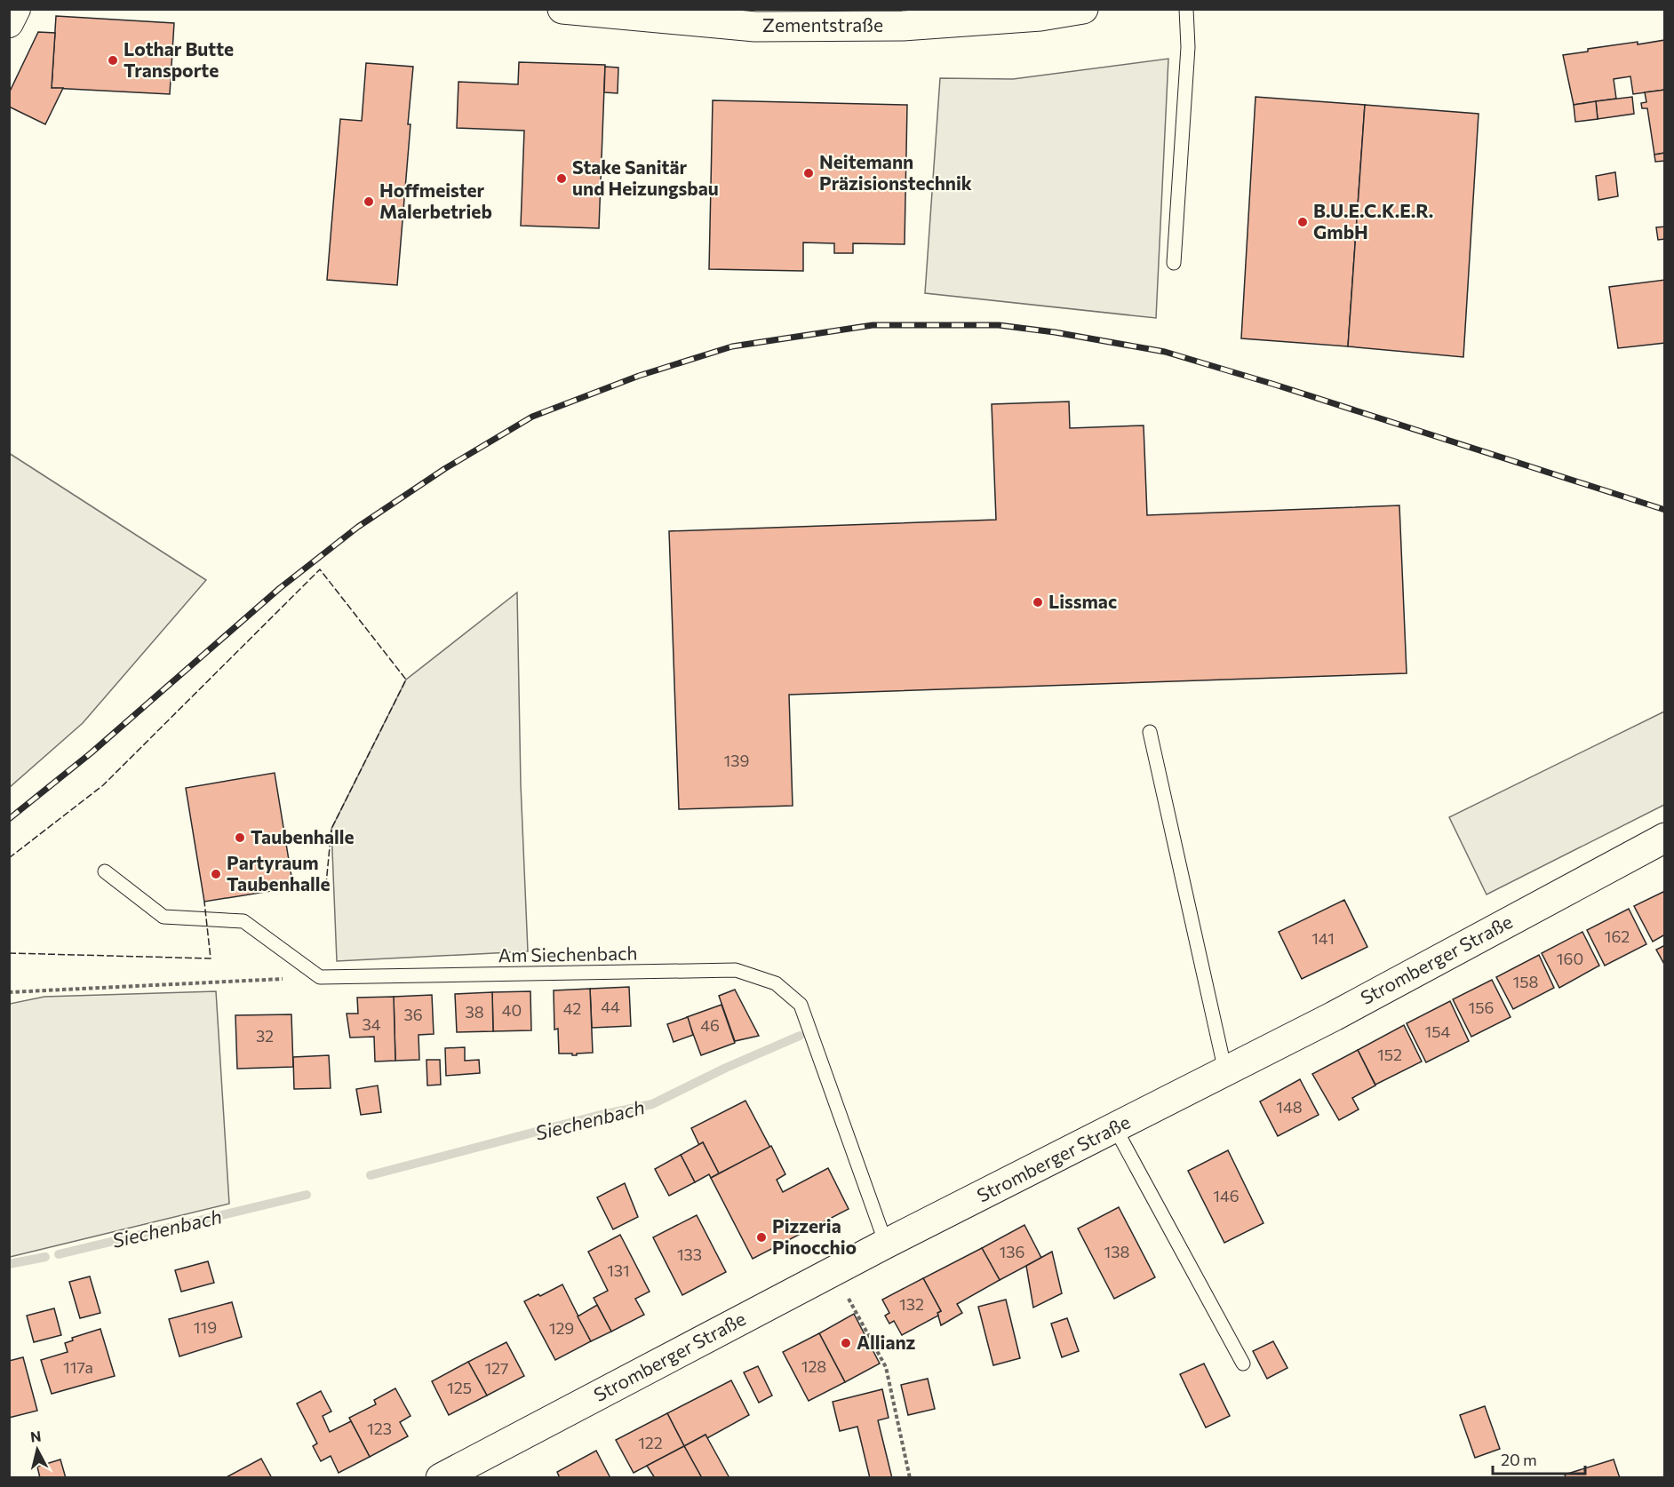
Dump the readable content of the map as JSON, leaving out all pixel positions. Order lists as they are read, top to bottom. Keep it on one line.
{"streets":{"main road":["Zementstraße","Stromberger Straße"],"lane":["Am Siechenbach"]},"crossings":[["Am Siechenbach","Stromberger Straße"]],"water":["Siechenbach"],"places":["Lothar Butte Transporte","Neitemann Präzisionstechnik","Stake Sanitär und Heizungsbau","Hoffmeister Malerbetrieb","B.U.E.C.K.E.R. GmbH","Lissmac","Taubenhalle","Partyraum Taubenhalle","Pizzeria Pinocchio","Allianz"],"house_numbers":["139","162","141","160","158","44","156","42","40","38","36","34","46","154","32","152","148","146","136","138","133","131","132","119","129","128","117a","127","125","123","122"],"scale_bar":"20 m","north":"top"}
